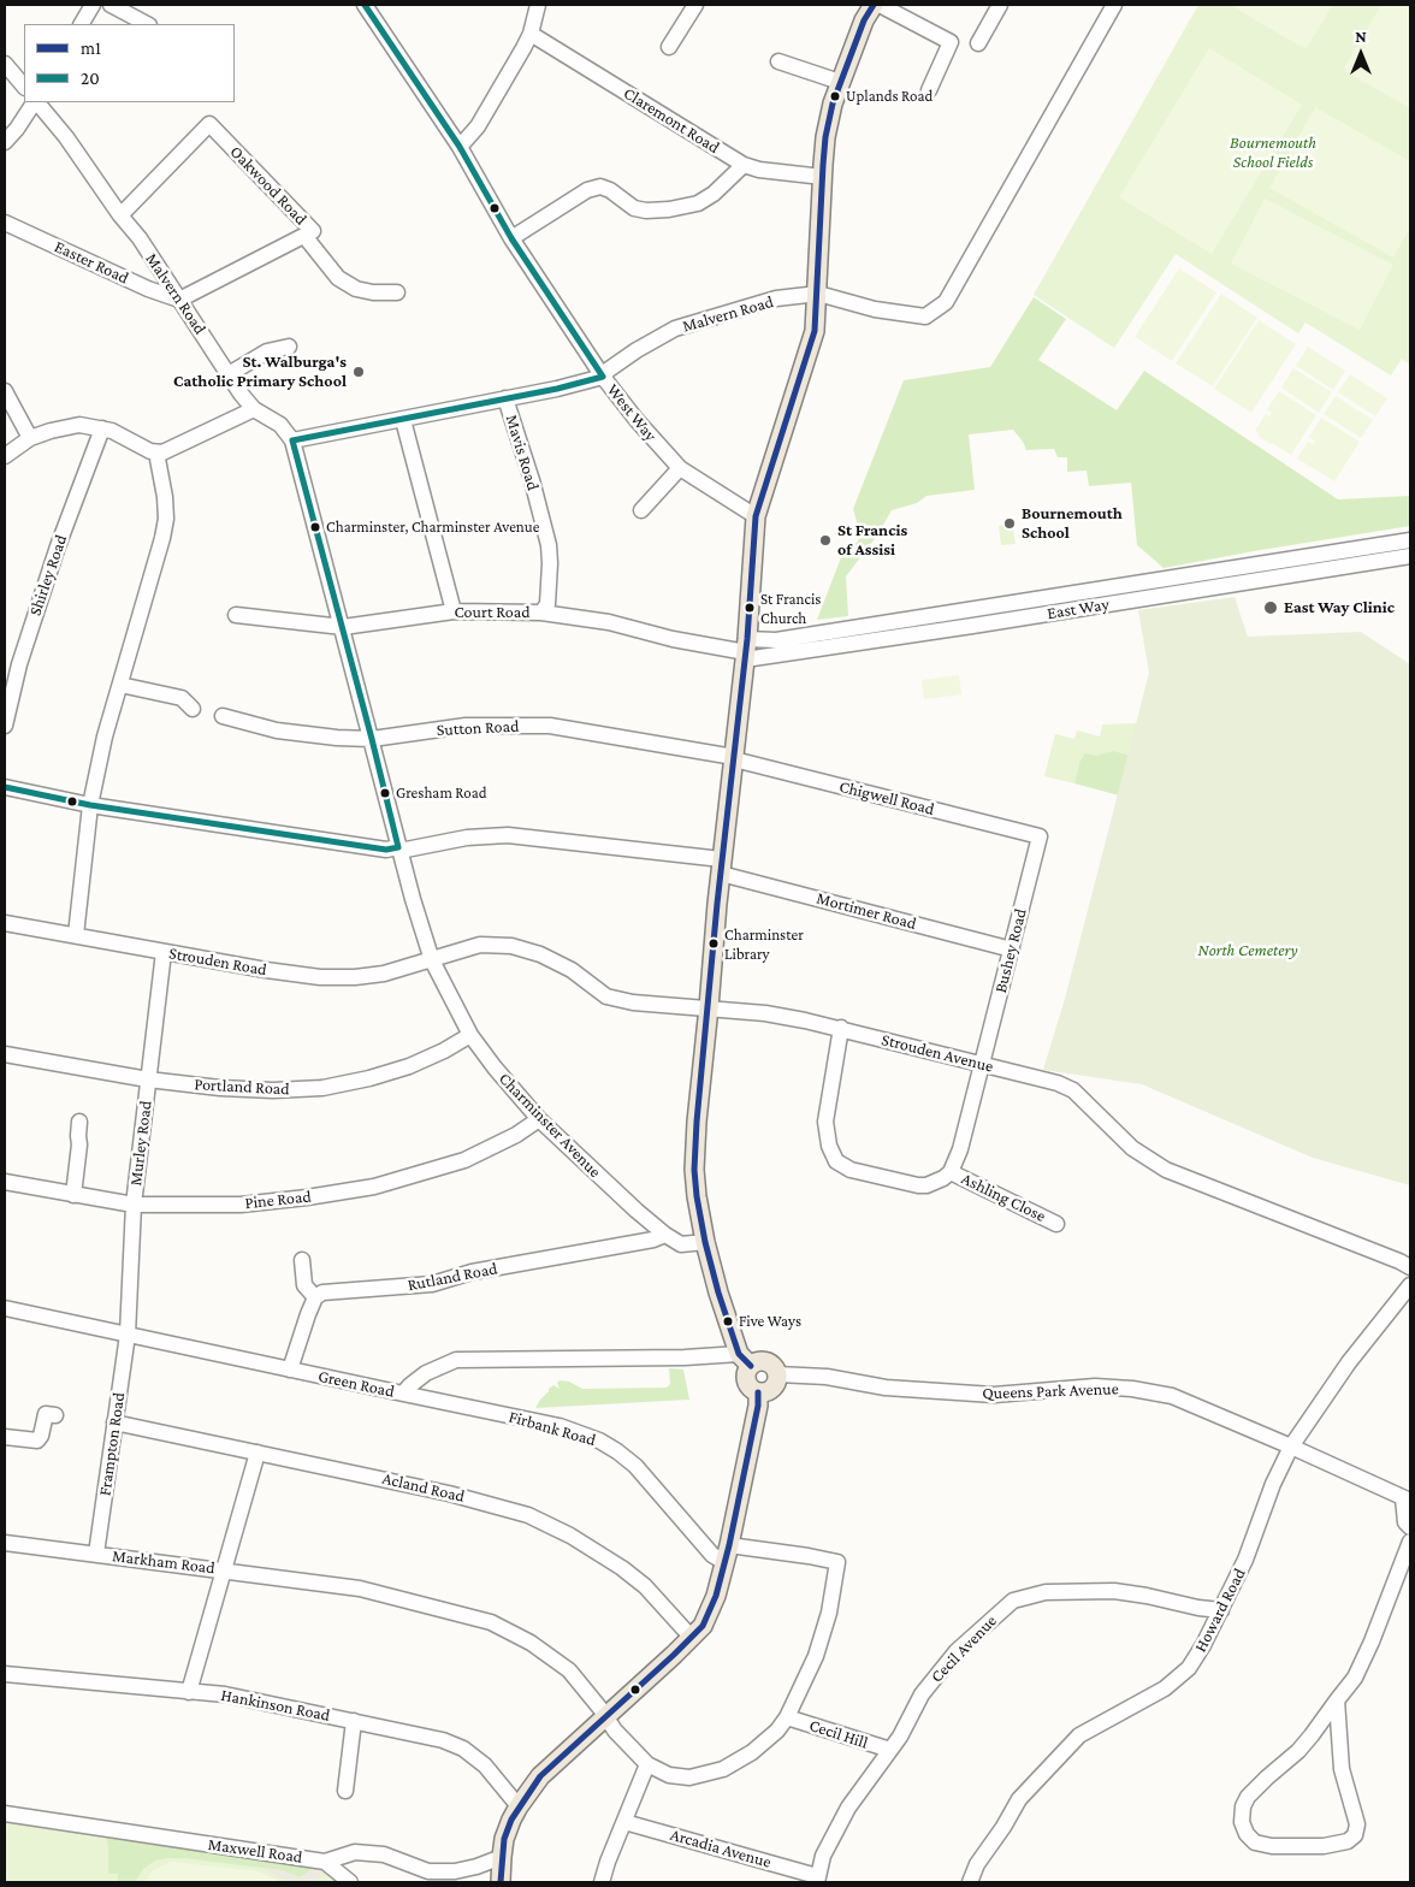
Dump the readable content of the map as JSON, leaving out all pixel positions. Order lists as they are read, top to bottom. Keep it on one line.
{"streets":{"street":["Claremont Road","Oakwood Road","Easter Road","Malvern Road","West Way","Mavis Road","Shirley Road","East Way","Court Road","Sutton Road","Chigwell Road","Mortimer Road","Bushey Road","Strouden Road","Strouden Avenue","Portland Road","Charminster Avenue","Murley Road","Ashling Close","Pine Road","Rutland Road","Green Road","Queens Park Avenue","Firbank Road","Frampton Road","Acland Road","Markham Road","Howard Road","Cecil Avenue","Hankinson Road","Cecil Hill","Arcadia Avenue","Maxwell Road"]},"crossings":[["Oakwood Road","Easter Road"],["Oakwood Road","Malvern Road"],["Easter Road","Malvern Road"],["Malvern Road","West Way"],["Malvern Road","Mavis Road"],["Malvern Road","Charminster Avenue"],["Mavis Road","Court Road"],["East Way","Court Road"],["Court Road","Charminster Avenue"],["Sutton Road","Chigwell Road"],["Sutton Road","Charminster Avenue"],["Chigwell Road","Bushey Road"],["Mortimer Road","Bushey Road"],["Bushey Road","Strouden Avenue"],["Bushey Road","Ashling Close"],["Strouden Road","Strouden Avenue"],["Strouden Road","Charminster Avenue"],["Strouden Road","Murley Road"],["Strouden Avenue","Charminster Avenue"],["Portland Road","Charminster Avenue"],["Portland Road","Murley Road"],["Charminster Avenue","Pine Road"],["Charminster Avenue","Rutland Road"],["Murley Road","Pine Road"],["Murley Road","Green Road"],["Murley Road","Frampton Road"],["Green Road","Queens Park Avenue"],["Green Road","Firbank Road"],["Green Road","Frampton Road"],["Queens Park Avenue","Howard Road"],["Frampton Road","Acland Road"],["Frampton Road","Markham Road"],["Howard Road","Cecil Avenue"],["Cecil Avenue","Cecil Hill"],["Cecil Avenue","Arcadia Avenue"]],"parks":["Bournemouth School Fields","North Cemetery"],"places":["Uplands Road","St. Walburga's Catholic Primary School","Bournemouth School","Charminster, Charminster Avenue","St Francis of Assisi","St Francis Church","East Way Clinic","Gresham Road","Charminster Library","Five Ways"],"lines":["transit line m1","transit line 20"],"legend":["m1","20"],"north":"top"}
